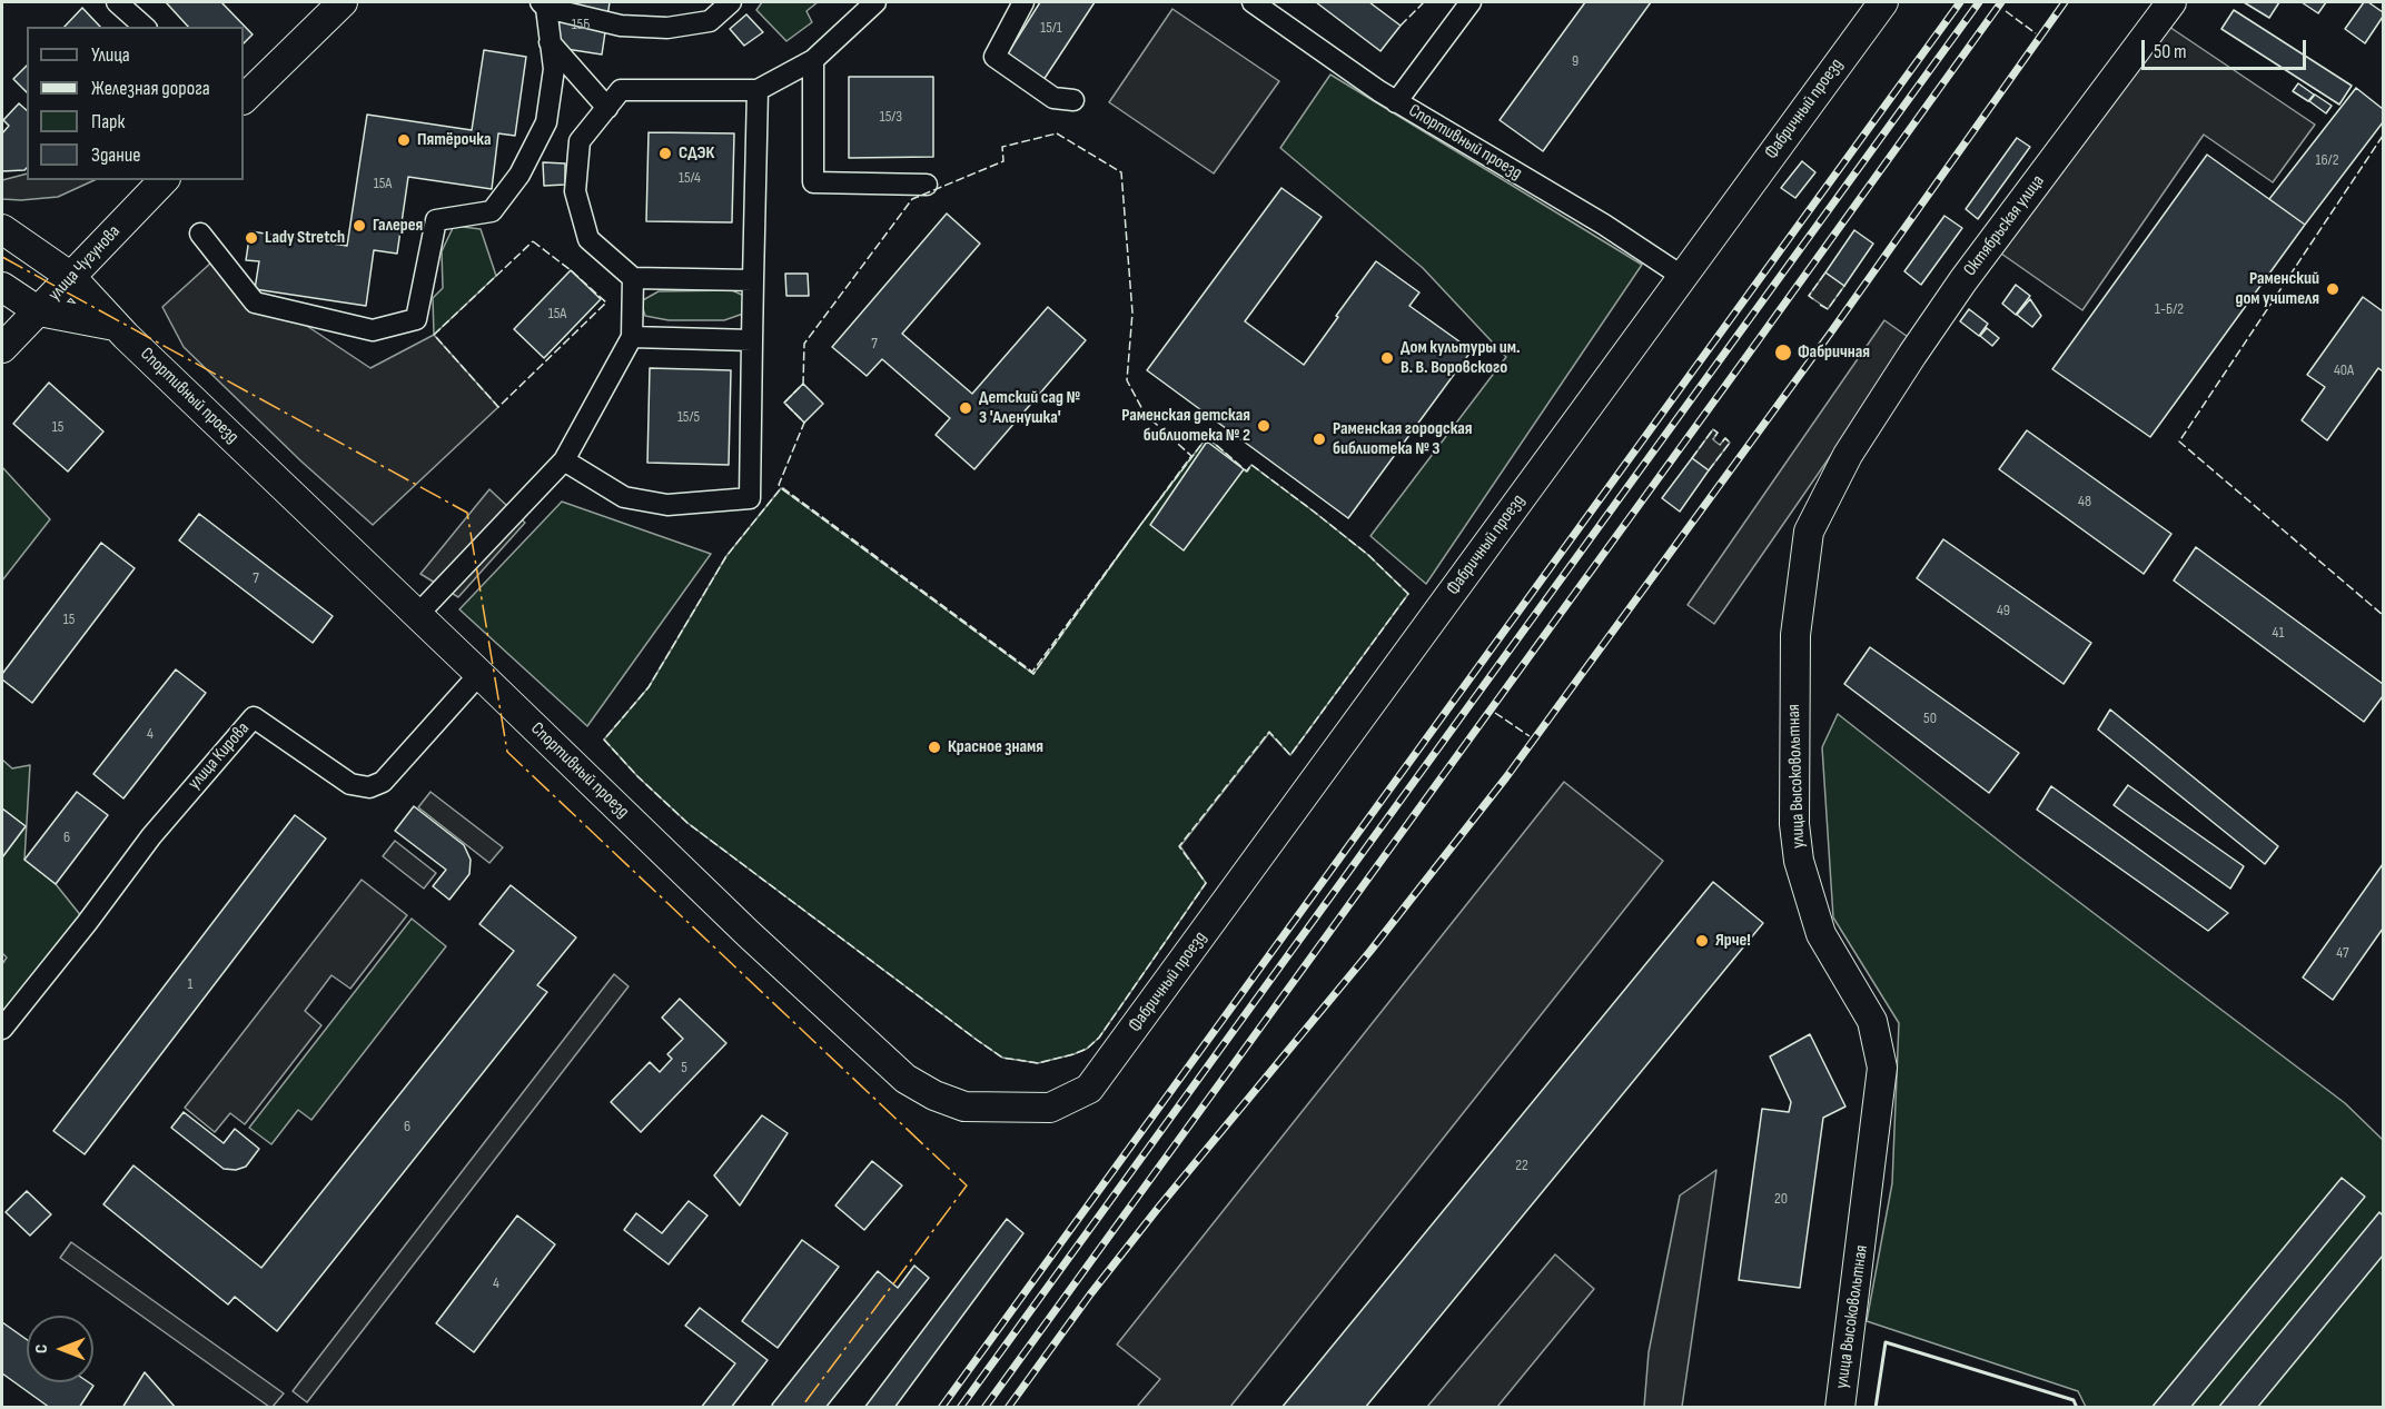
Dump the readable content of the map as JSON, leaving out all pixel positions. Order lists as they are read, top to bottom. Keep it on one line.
{"streets":{"main road":["Фабричный проезд","Спортивный проезд","Октябрьская улица","улица Чугунова","улица Высоковольтная"],"street":["улица Кирова"]},"crossings":[["Фабричный проезд","Спортивный проезд"],["Спортивный проезд","улица Чугунова"],["Спортивный проезд","улица Кирова"],["Октябрьская улица","улица Высоковольтная"]],"places":["Пятёрочка","СДЭК","Галерея","Lady Stretch","Раменский дом учителя","Фабричная","Дом культуры им. В. В. Воровского","Детский сад № 3 'Аленушка'","Раменская детская библиотека № 2","Раменская городская библиотека № 3","Красное знамя","Ярче!"],"house_numbers":["15Б","15/1","9","15/3","16/2","15/4","15А","1-Б/2","15А","7","40А","15/5","15","48","7","49","15","41","50","4","6","47","1","5","6","22","20","4"],"legend":["Улица","Железная дорога","Парк","Здание"],"scale_bar":"50 m","north":"left"}
